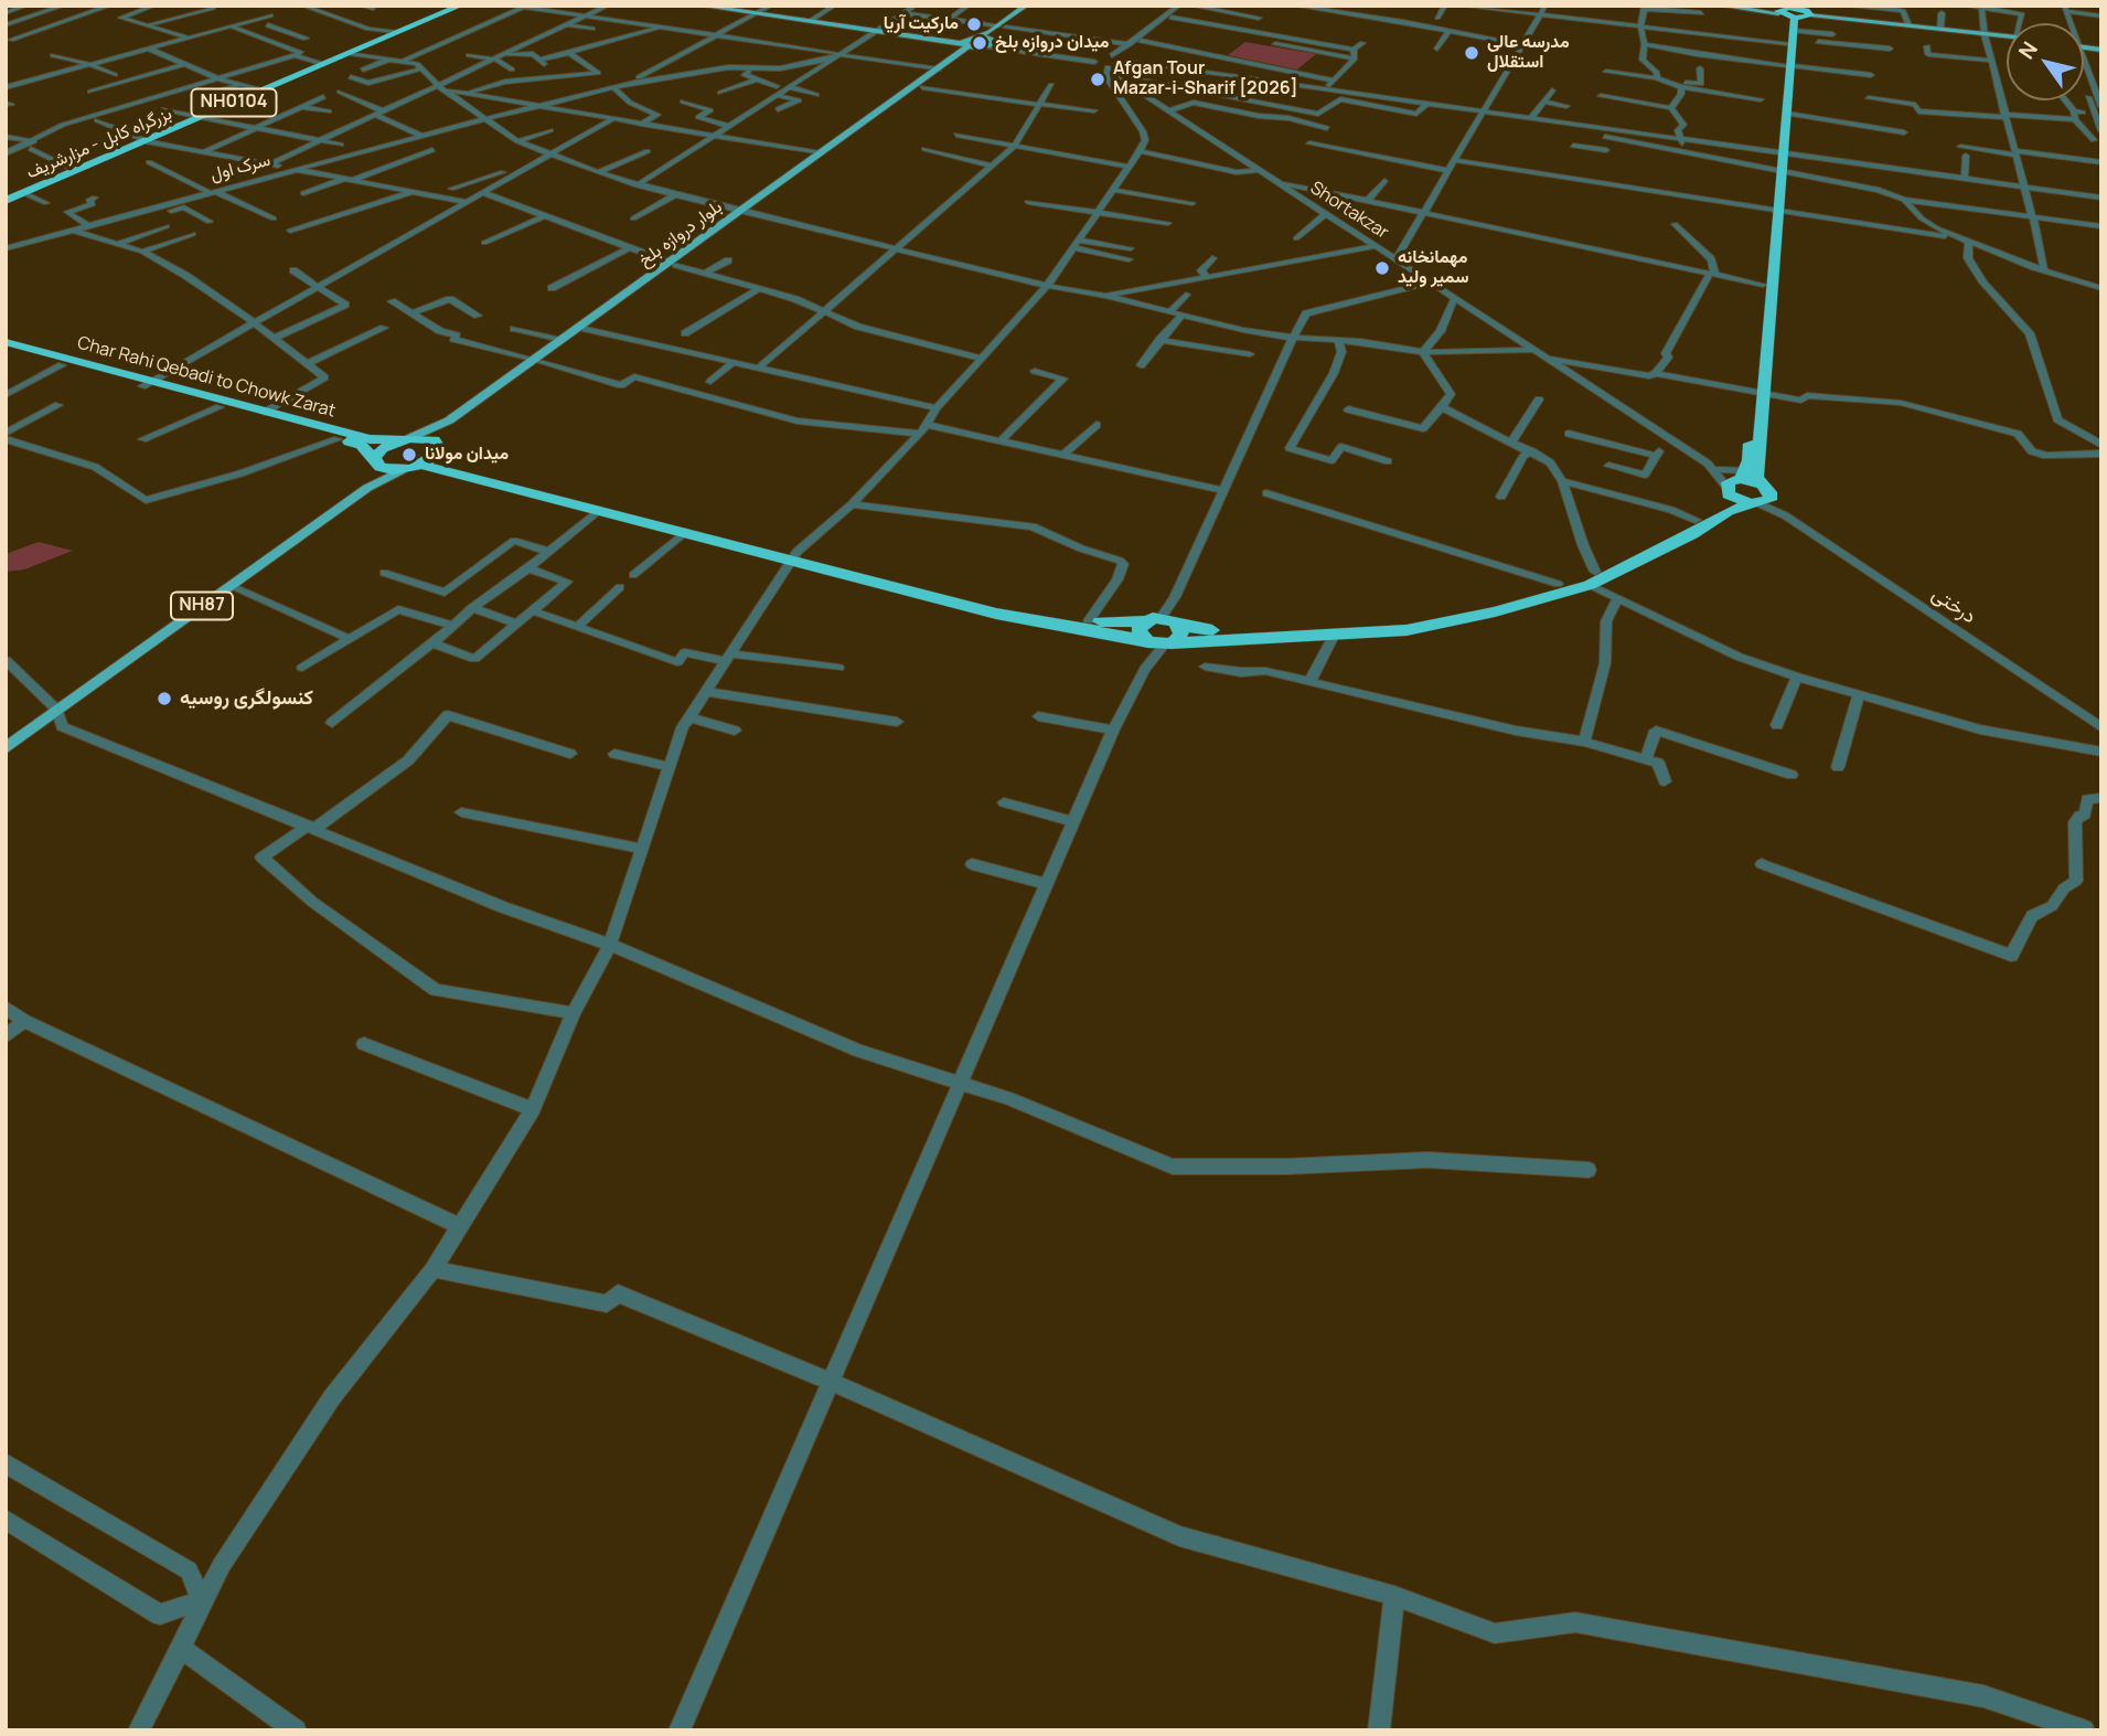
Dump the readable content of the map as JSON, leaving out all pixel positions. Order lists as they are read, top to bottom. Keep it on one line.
{"streets":{"highway":["NH0104","بزرگراه کابل - مزارشریف","Char Rahi Qebadi to Chowk Zarat","NH87"],"main road":["بلوار دروازه بلخ"],"street":["سرک اول","Shortakzar","درختی"]},"crossings":[["بلوار دروازه بلخ","Char Rahi Qebadi to Chowk Zarat"],["بلوار دروازه بلخ","NH87"],["Char Rahi Qebadi to Chowk Zarat","NH87"]],"places":["مارکیت آریا","میدان دروازه بلخ","مدرسه عالی استقلال","Afgan Tour Mazar-i-Sharif [2026]","مهمانخانه سمیر ولید","میدان مولانا","کنسولگری روسیه"],"north":"top left"}
